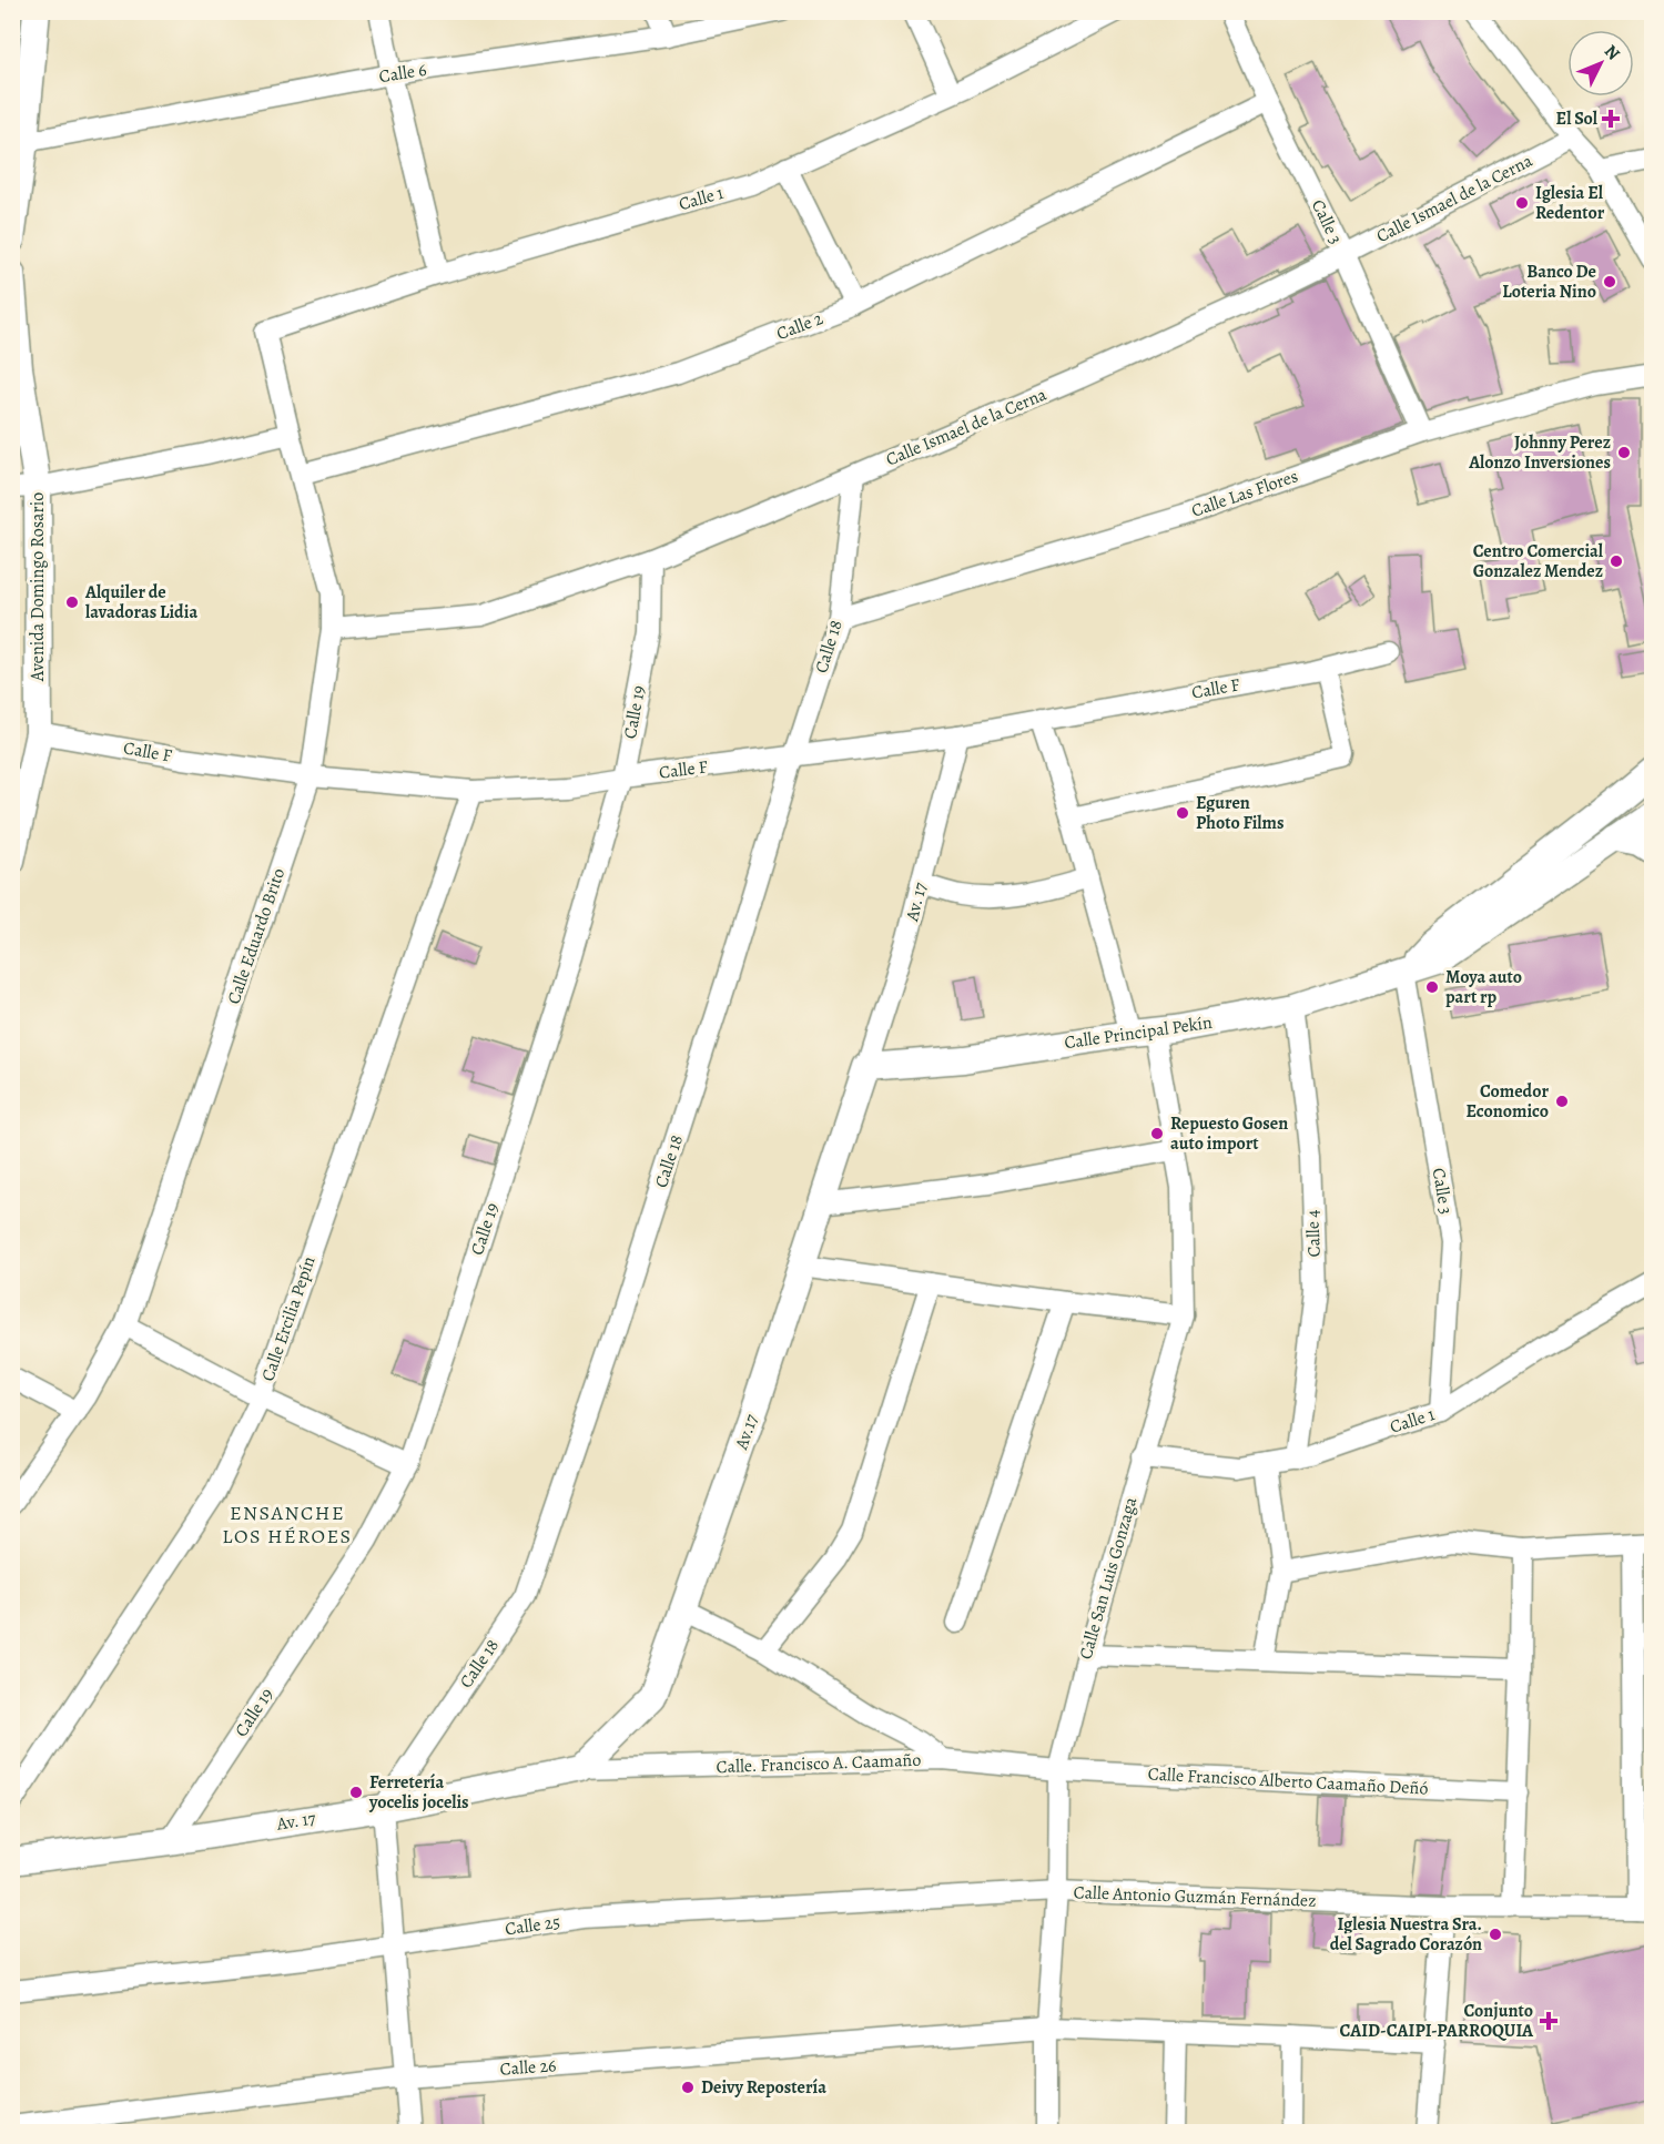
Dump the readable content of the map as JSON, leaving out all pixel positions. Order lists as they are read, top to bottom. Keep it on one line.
{"streets":{"main road":["Avenida Domingo Rosario","Av. 17","Calle Principal Pekín","Av.17"],"street":["Calle 6","Calle 1","Calle Ismael de la Cerna","Calle 3","Calle 2","Calle Las Flores","Calle 18","Calle F","Calle 19","Calle Eduardo Brito","Calle 4","Calle Ercilia Pepín","Calle San Luis Gonzaga","Calle. Francisco A. Caamaño","Calle Francisco Alberto Caamaño Deñó","Calle Antonio Guzmán Fernández","Calle 25","Calle 26"]},"crossings":[["Calle 1","Calle 3"],["Calle 1","Calle Eduardo Brito"],["Calle 1","Calle 4"],["Calle 1","Calle San Luis Gonzaga"],["Calle Ismael de la Cerna","Calle 3"],["Calle Ismael de la Cerna","Calle 18"],["Calle Ismael de la Cerna","Calle 19"],["Calle Ismael de la Cerna","Calle Eduardo Brito"],["Calle 3","Calle 2"],["Calle 3","Calle Las Flores"],["Calle 3","Calle Principal Pekín"],["Calle 2","Calle Eduardo Brito"],["Calle Las Flores","Calle 18"],["Avenida Domingo Rosario","Calle F"],["Calle 18","Calle F"],["Calle 18","Av. 17"],["Calle F","Calle 19"],["Calle F","Av. 17"],["Calle F","Calle Eduardo Brito"],["Calle F","Calle Ercilia Pepín"],["Calle F","Calle San Luis Gonzaga"],["Calle 19","Av. 17"],["Av. 17","Calle Principal Pekín"],["Av. 17","Av.17"],["Av. 17","Calle. Francisco A. Caamaño"],["Calle Principal Pekín","Calle 4"],["Calle Principal Pekín","Av.17"],["Calle Principal Pekín","Calle San Luis Gonzaga"],["Av.17","Calle. Francisco A. Caamaño"],["Calle San Luis Gonzaga","Calle. Francisco A. Caamaño"],["Calle San Luis Gonzaga","Calle Francisco Alberto Caamaño Deñó"],["Calle San Luis Gonzaga","Calle Antonio Guzmán Fernández"],["Calle San Luis Gonzaga","Calle 25"],["Calle San Luis Gonzaga","Calle 26"],["Calle. Francisco A. Caamaño","Calle Francisco Alberto Caamaño Deñó"],["Calle Antonio Guzmán Fernández","Calle 25"]],"districts":["ENSANCHE LOS HÉROES"],"places":{"health":["El Sol","Conjunto CAID-CAIPI-PARROQUIA"],"other":["Iglesia El Redentor","Banco De Loteria Nino","Johnny Perez Alonzo Inversiones","Centro Comercial Gonzalez Mendez","Alquiler de lavadoras Lidia","Eguren Photo Films","Moya auto part rp","Comedor Economico","Repuesto Gosen auto import","Ferretería yocelis jocelis","Iglesia Nuestra Sra. del Sagrado Corazón","Deivy Repostería"]},"north":"top right"}
